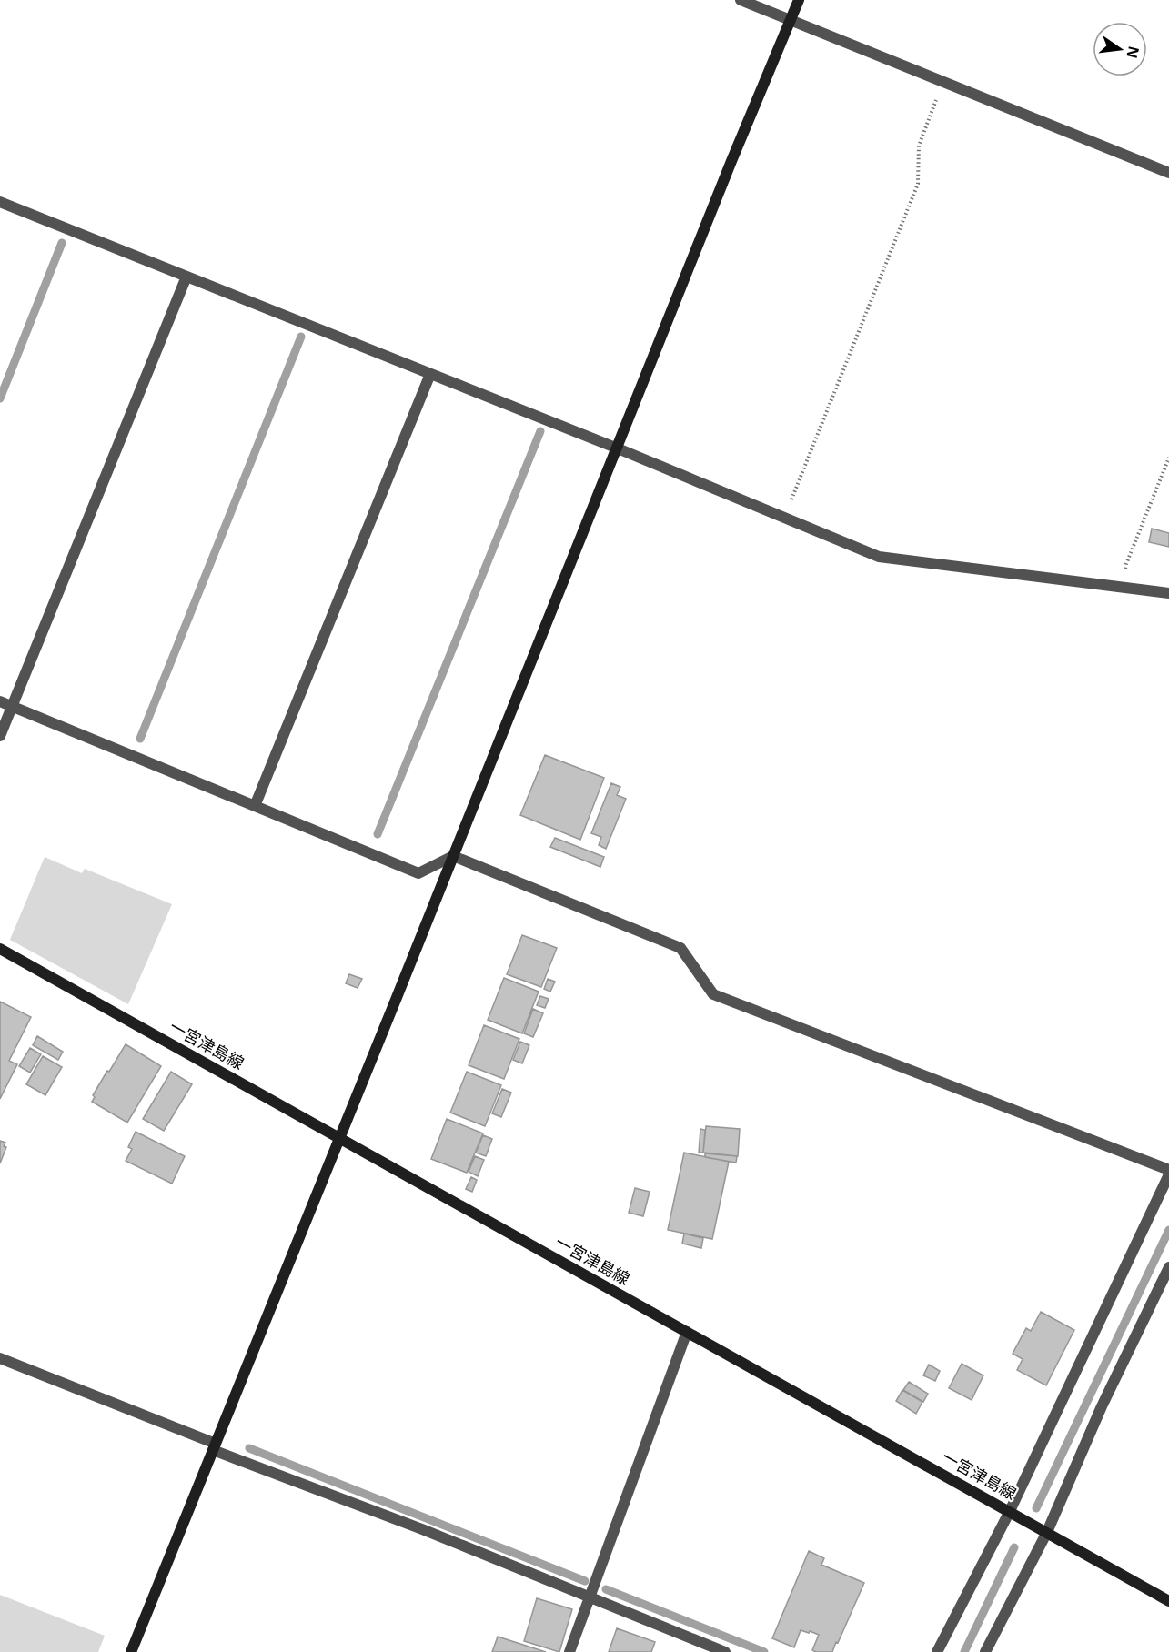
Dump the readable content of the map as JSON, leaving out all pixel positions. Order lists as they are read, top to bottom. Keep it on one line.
{"streets":{"street":["一宮津島線"]},"north":"right"}
